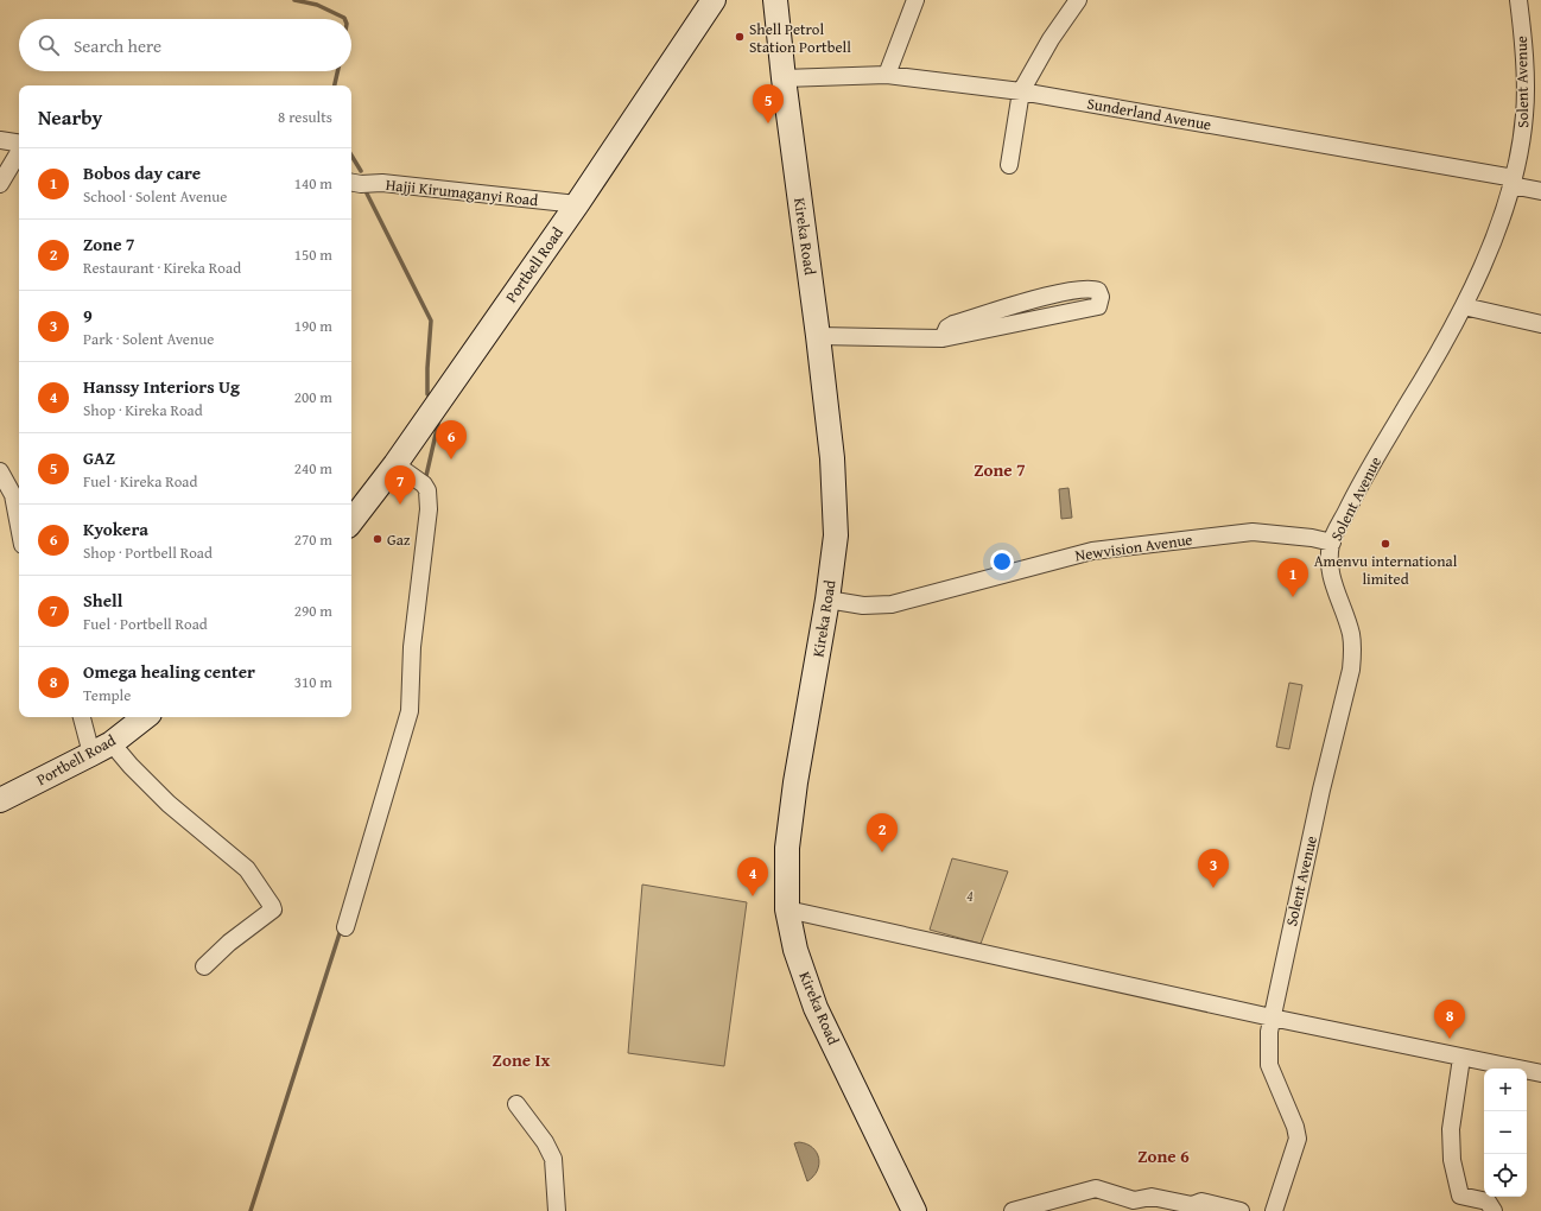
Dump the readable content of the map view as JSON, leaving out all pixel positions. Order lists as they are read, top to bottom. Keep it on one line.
{"streets":{"main road":["Kireka Road","Portbell Road"],"street":["Solent Avenue","Sunderland Avenue","Hajji Kirumaganyi Road","Newvision Avenue"]},"crossings":[["Solent Avenue","Sunderland Avenue"],["Solent Avenue","Newvision Avenue"],["Sunderland Avenue","Kireka Road"],["Hajji Kirumaganyi Road","Portbell Road"],["Kireka Road","Newvision Avenue"]],"districts":["Zone 7","Zone Ix","Zone 6"],"parks":["4"],"places":["Shell Petrol Station Portbell","Gaz","Amenvu international limited"],"page":{"search":"Search here","pins":["5","6","7","1","2","3","4","8"],"heading":["Nearby","8 results"],"list":[{"mark":"1","name":"Bobos day care","note":"School · Solent Avenue","value":"140 m"},{"mark":"2","name":"Zone 7","note":"Restaurant · Kireka Road","value":"150 m"},{"mark":"3","name":"9","note":"Park · Solent Avenue","value":"190 m"},{"mark":"4","name":"Hanssy Interiors Ug","note":"Shop · Kireka Road","value":"200 m"},{"mark":"5","name":"GAZ","note":"Fuel · Kireka Road","value":"240 m"},{"mark":"6","name":"Kyokera","note":"Shop · Portbell Road","value":"270 m"},{"mark":"7","name":"Shell","note":"Fuel · Portbell Road","value":"290 m"},{"mark":"8","name":"Omega healing center","note":"Temple","value":"310 m"}],"map_buttons":["+","−"]}}
